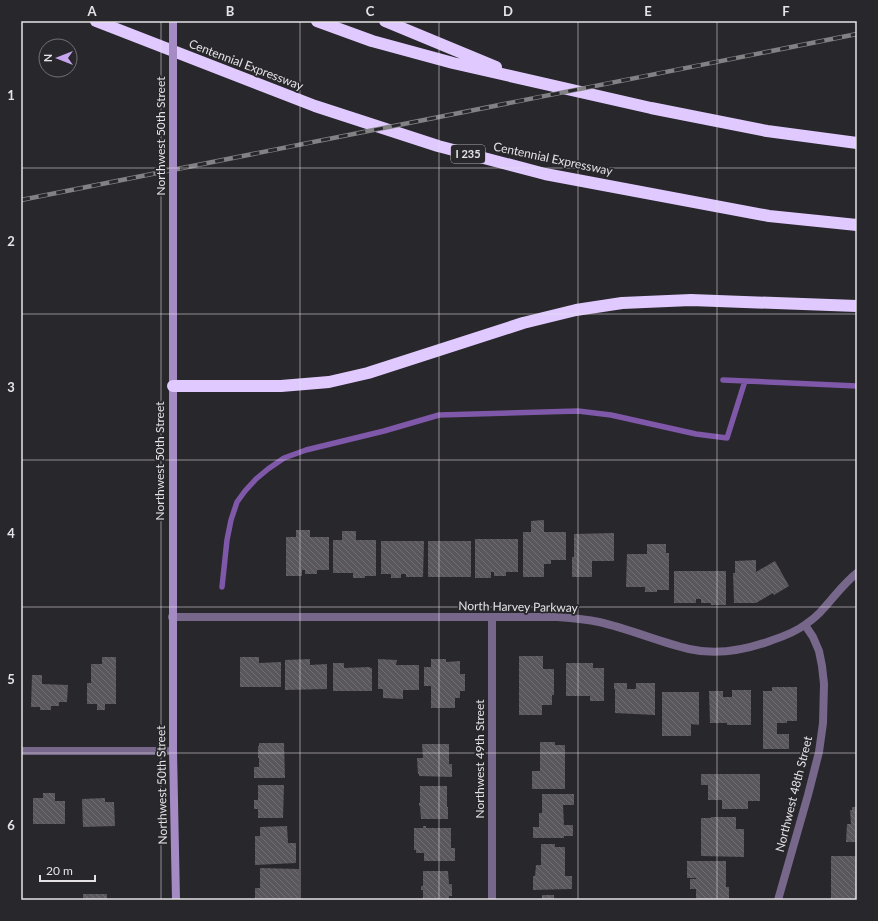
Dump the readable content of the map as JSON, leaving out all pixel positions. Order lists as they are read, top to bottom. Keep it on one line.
{"streets":{"highway":["Centennial Expressway","I 235"],"main road":["Northwest 50th Street"],"street":["North Harvey Parkway","Northwest 49th Street","Northwest 48th Street"]},"crossings":[["Northwest 50th Street","North Harvey Parkway"],["North Harvey Parkway","Northwest 49th Street"],["North Harvey Parkway","Northwest 48th Street"]],"scale_bar":"20 m","north":"left","grid":{"columns":["A","B","C","D","E","F"],"rows":["1","2","3","4","5","6"]}}
